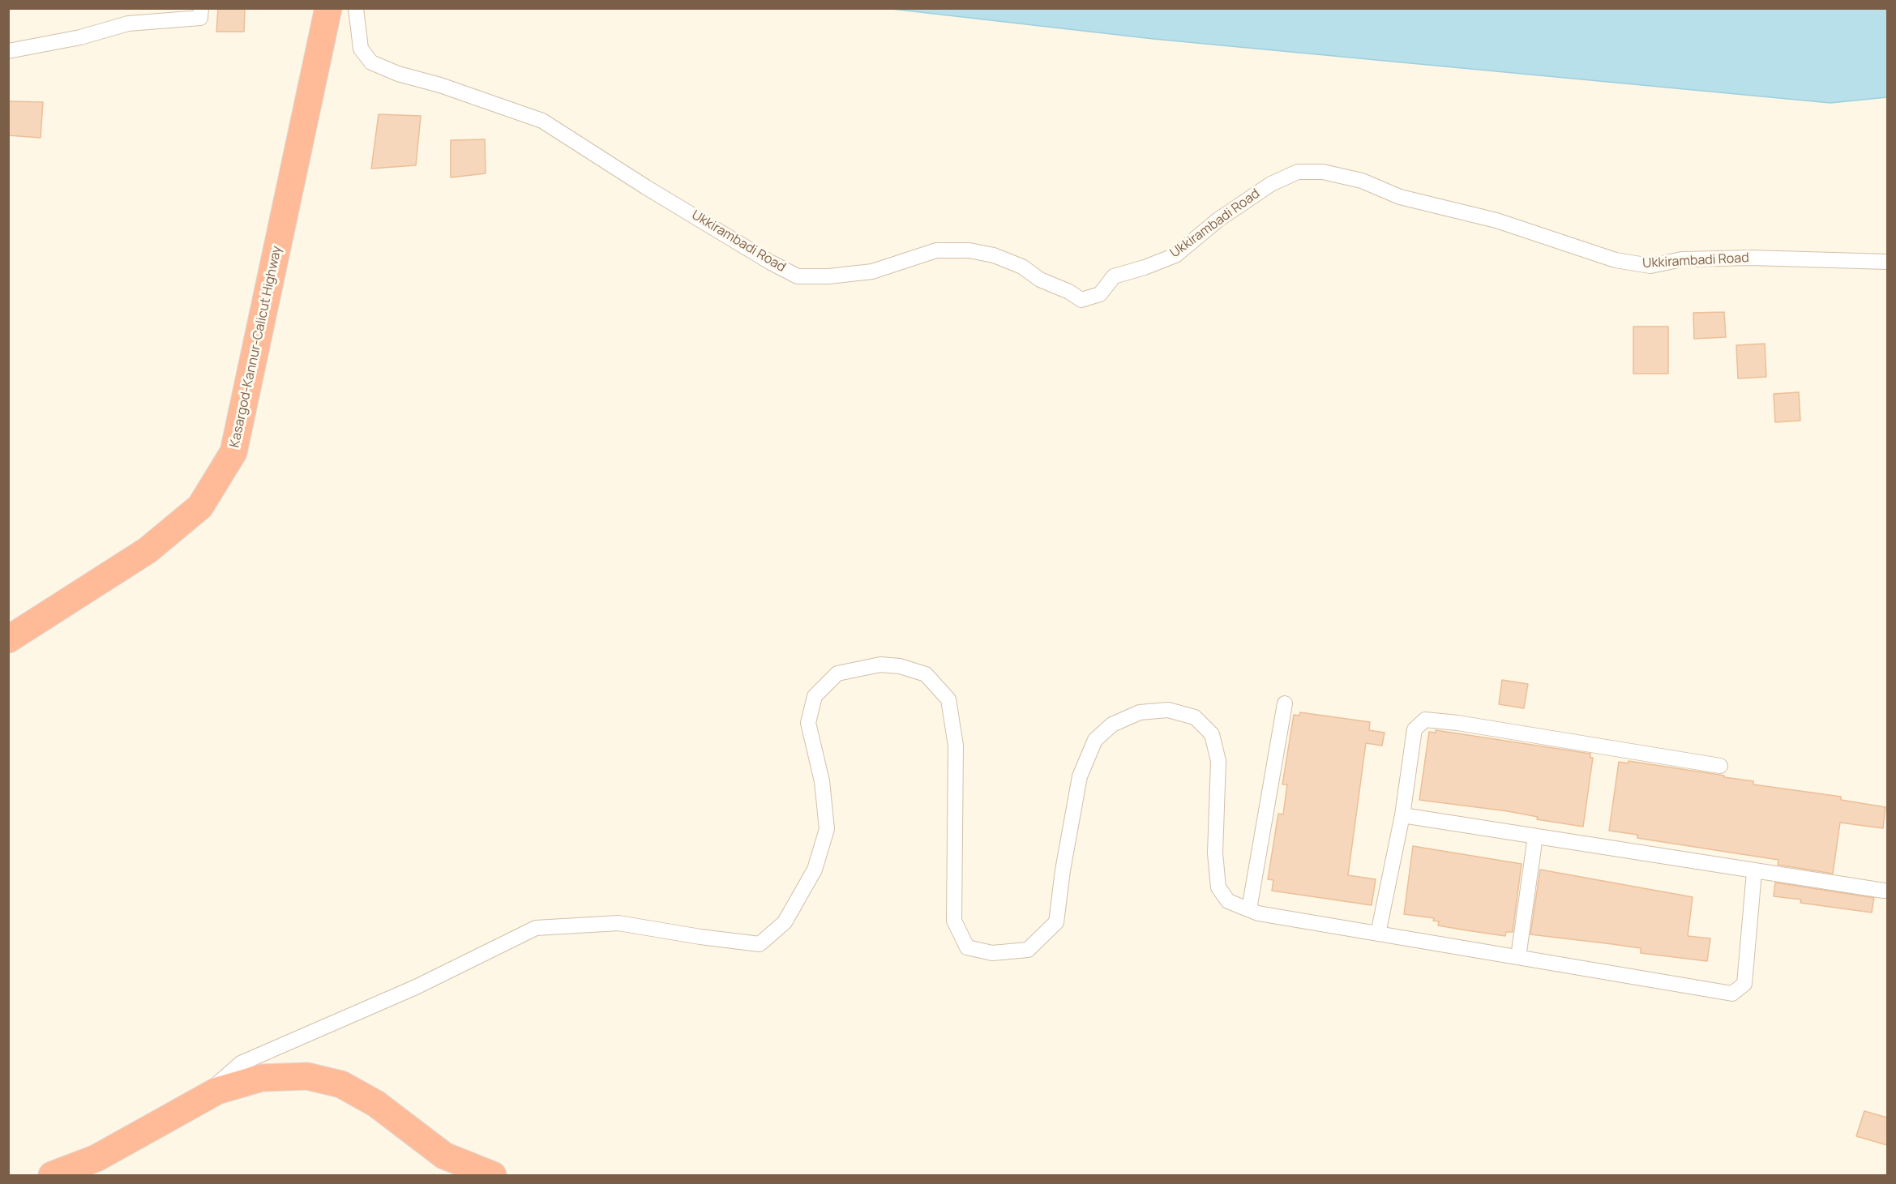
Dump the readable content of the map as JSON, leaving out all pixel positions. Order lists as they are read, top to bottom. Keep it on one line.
{"streets":{"highway":["Kasargod-Kannur-Calicut Highway"],"street":["Ukkirambadi Road"]}}
